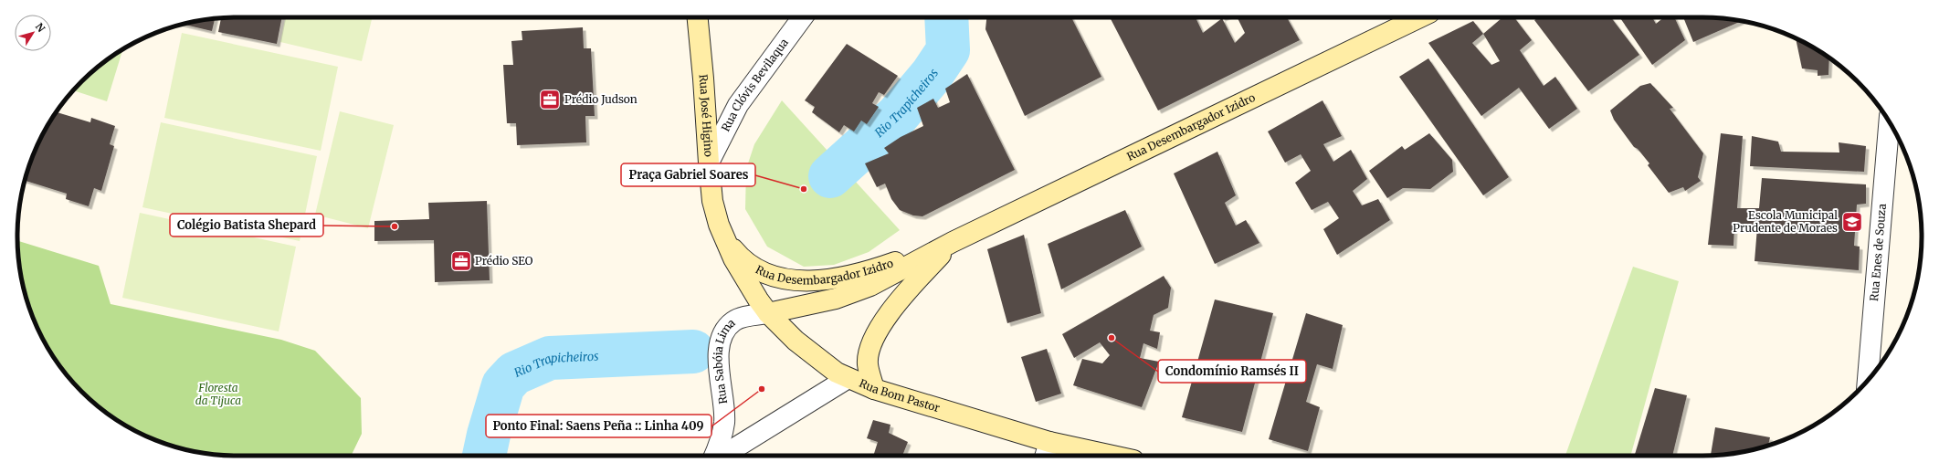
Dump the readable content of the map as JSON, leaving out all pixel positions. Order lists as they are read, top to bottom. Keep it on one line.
{"streets":{"street":["Rua Clóvis Bevilaqua","Rua José Higino","Rua Desembargador Izidro","Rua Enes de Souza","Rua Sabóia Lima","Rua Bom Pastor"]},"crossings":[["Rua Clóvis Bevilaqua","Rua José Higino"],["Rua José Higino","Rua Desembargador Izidro"],["Rua José Higino","Rua Bom Pastor"],["Rua Desembargador Izidro","Rua Sabóia Lima"],["Rua Desembargador Izidro","Rua Bom Pastor"],["Rua Sabóia Lima","Rua Bom Pastor"]],"water":["Rio Trapicheiros"],"parks":["Floresta da Tijuca"],"places":{"office":["Prédio Judson","Prédio SEO"],"other":["Praça Gabriel Soares","Colégio Batista Shepard","Condomínio Ramsés II","Ponto Final: Saens Peña :: Linha 409"],"school or university":["Escola Municipal Prudente de Moraes"]},"north":"top right"}
